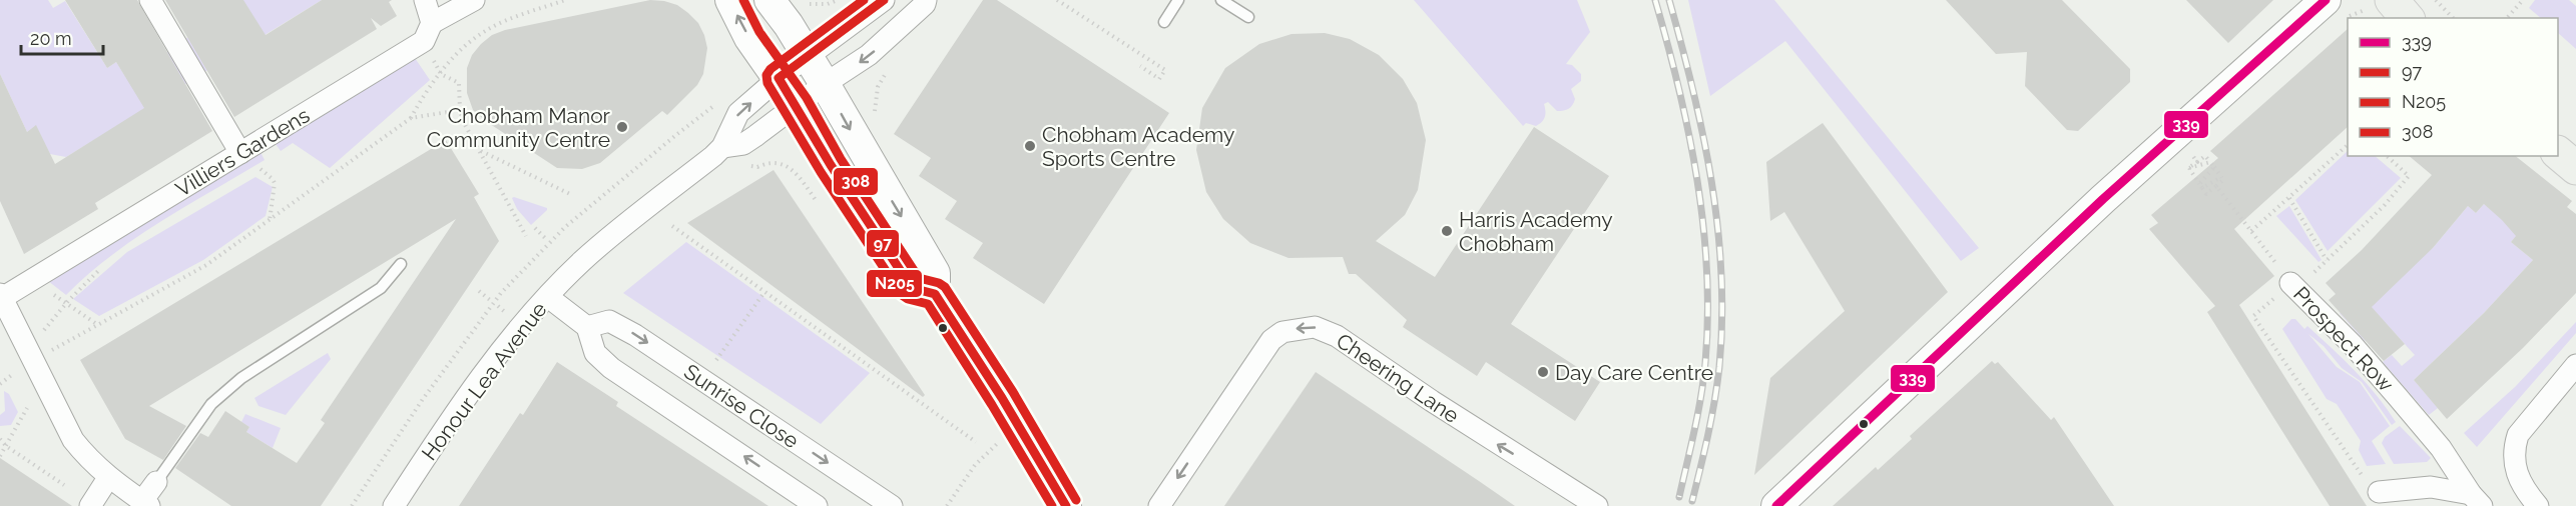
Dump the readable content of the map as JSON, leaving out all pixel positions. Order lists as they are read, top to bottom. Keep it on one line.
{"streets":{"street":["Villiers Gardens","Prospect Row","Cheering Lane","Honour Lea Avenue","Sunrise Close"]},"places":["Chobham Manor Community Centre","Chobham Academy Sports Centre","Harris Academy Chobham","Day Care Centre"],"lines":["transit line 339","transit line 97","transit line N205","transit line 308"],"legend":["339","97","N205","308"],"scale_bar":"20 m"}
